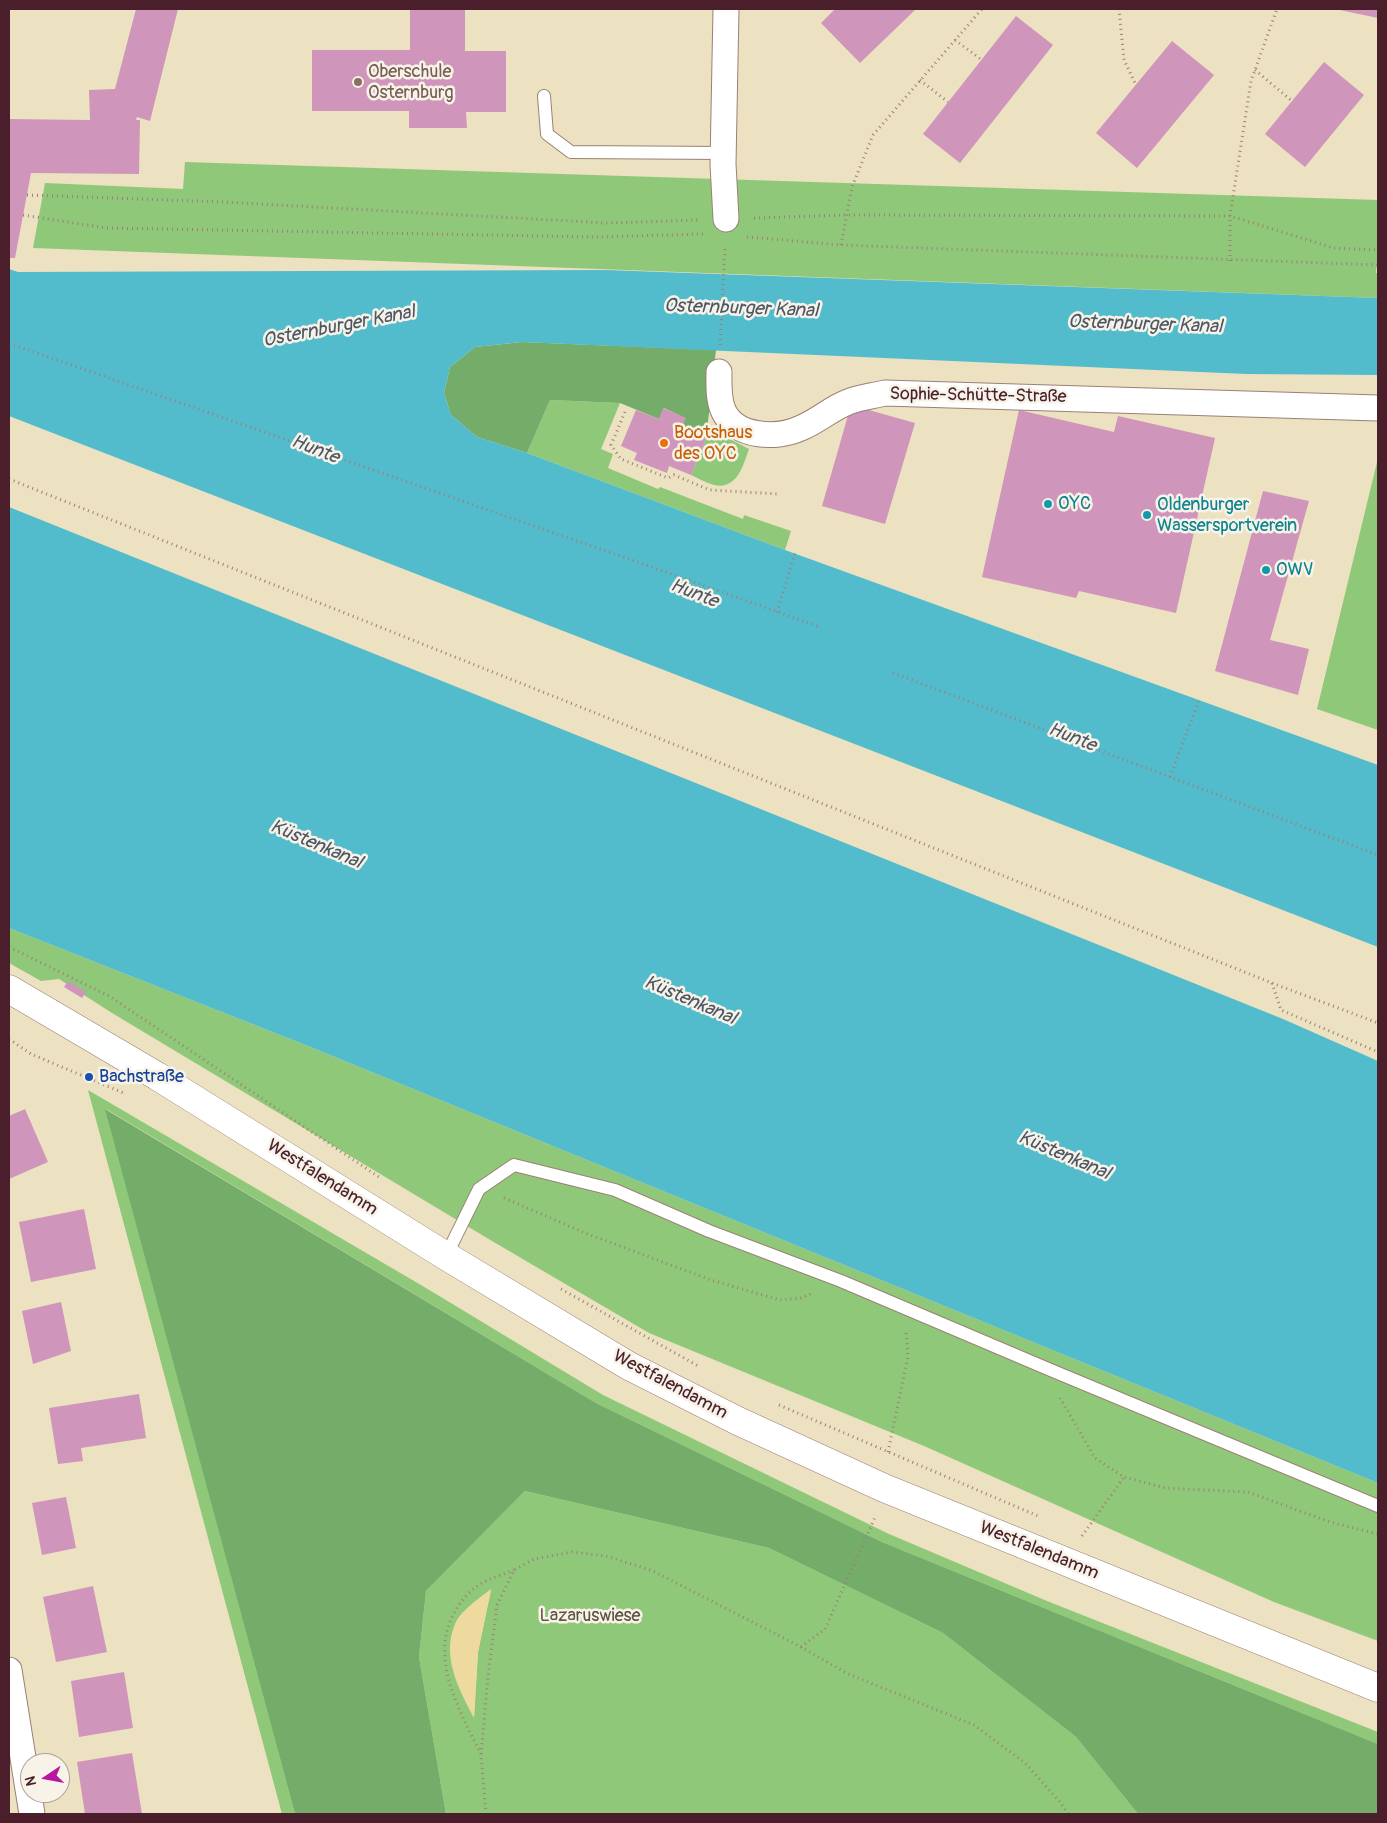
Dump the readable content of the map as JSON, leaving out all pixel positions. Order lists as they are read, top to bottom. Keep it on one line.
{"streets":{"street":["Sophie-Schütte-Straße","Westfalendamm"]},"water":["Osternburger Kanal","Hunte","Küstenkanal"],"parks":["Lazaruswiese"],"places":["Oberschule Osternburg","Bootshaus des OYC","OYC","Oldenburger Wassersportverein","OWV","Bachstraße"],"north":"left"}
